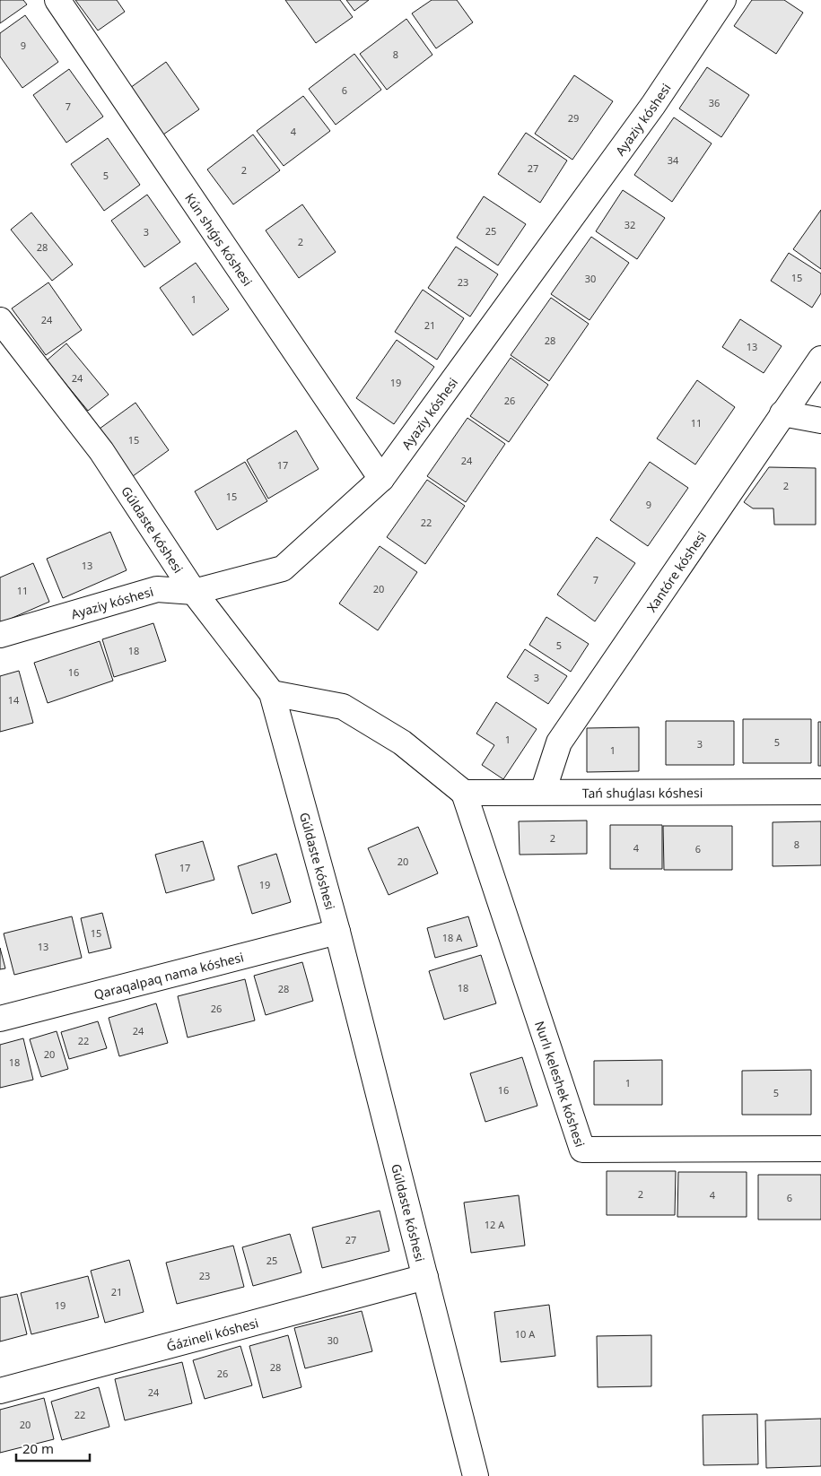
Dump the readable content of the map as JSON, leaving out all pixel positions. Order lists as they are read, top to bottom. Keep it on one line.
{"streets":{"street":["Ayaziy kóshesi","Kún shıǵıs kóshesi","Gúldaste kóshesi","Xantóre kóshesi","Tań shuǵlası kóshesi","Qaraqalpaq nama kóshesi","Nurlı keleshek kóshesi","Ǵázineli kóshesi"]},"crossings":[["Ayaziy kóshesi","Kún shıǵıs kóshesi"],["Ayaziy kóshesi","Gúldaste kóshesi"],["Gúldaste kóshesi","Qaraqalpaq nama kóshesi"],["Gúldaste kóshesi","Ǵázineli kóshesi"],["Xantóre kóshesi","Tań shuǵlası kóshesi"],["Tań shuǵlası kóshesi","Nurlı keleshek kóshesi"]],"house_numbers":["9","8","6","36","7","29","4","34","27","2","5","32","25","3","2","28","15","30","23","1","24","21","28","13","24","19","26","11","15","24","17","2","15","9","22","13","7","20","11","5","18","16","3","14","1","5","3","1","2","8","4","6","20","17","19","15","18 А","13","18","28","26","24","22","20","18","1","16","5","2","4","6","12 А","27","25","23","21","19","10 А","30","28","26","24","22","20"],"scale_bar":"20 m"}
